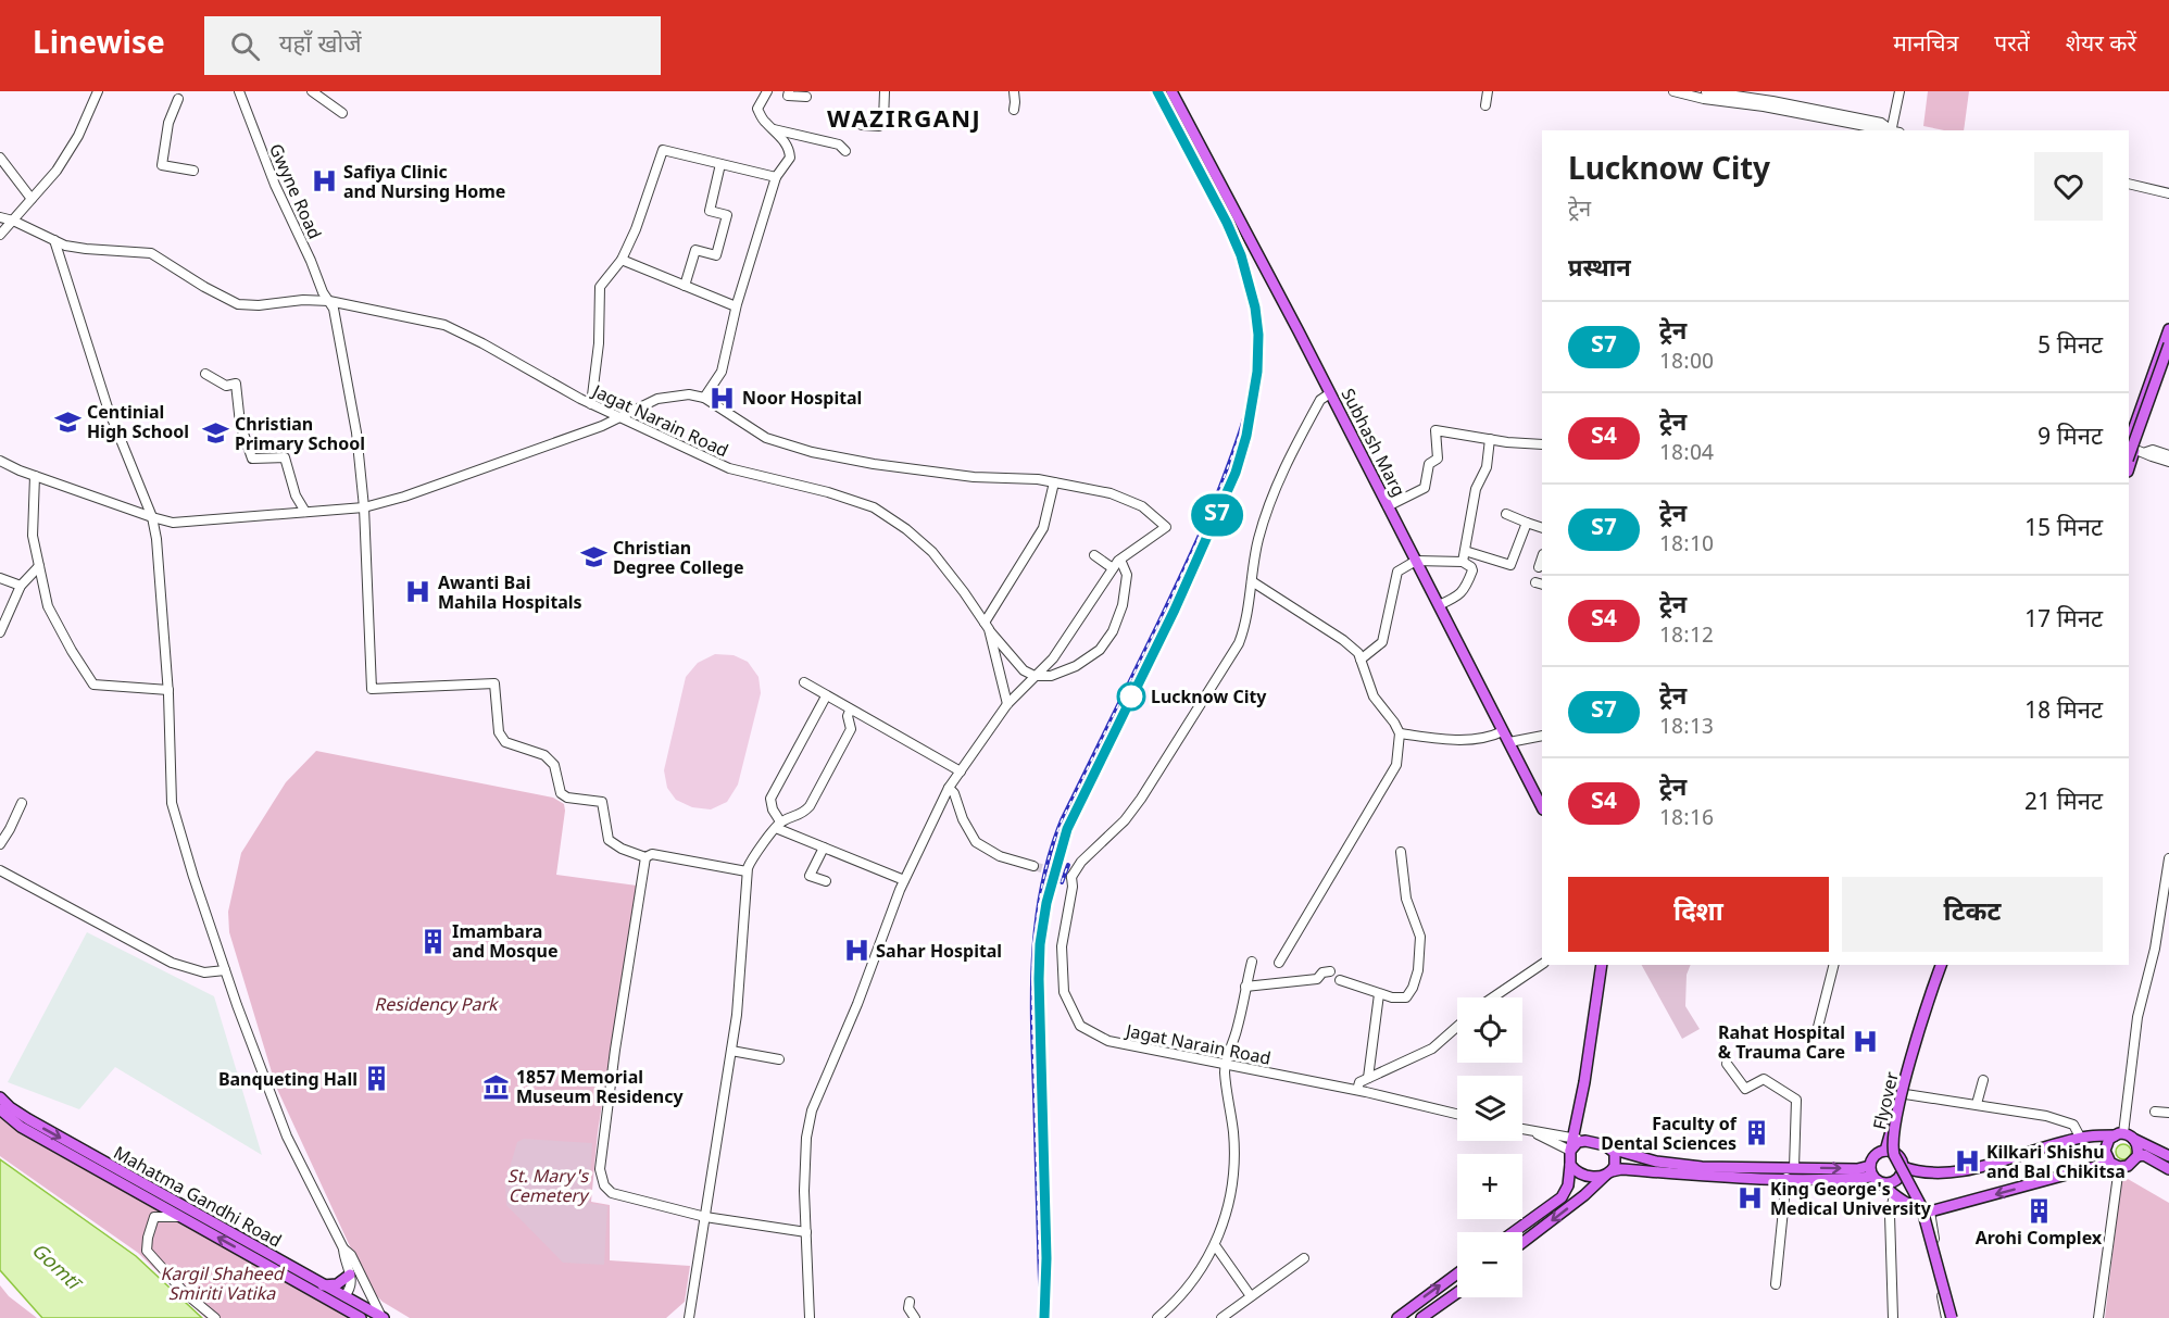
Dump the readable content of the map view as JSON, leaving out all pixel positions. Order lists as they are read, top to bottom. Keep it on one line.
{"streets":{"main road":["Subhash Marg","Flyover","Mahatma Gandhi Road"],"street":["Gwyne Road","Jagat Narain Road"]},"crossings":[["Gwyne Road","Jagat Narain Road"]],"districts":["WAZIRGANJ"],"water":["Gomtī"],"parks":["Residency Park","St. Mary's Cemetery","Kargil Shaheed Smiriti Vatika"],"places":{"hospital":["Safiya Clinic and Nursing Home","Noor Hospital","Awanti Bai Mahila Hospitals","Sahar Hospital","Rahat Hospital & Trauma Care","Kilkari Shishu and Bal Chikitsa","King George's Medical University"],"school or university":["Centinial High School","Christian Primary School","Christian Degree College"],"other":["Lucknow City"],"building":["Imambara and Mosque","Banqueting Hall","Faculty of Dental Sciences","Arohi Complex"],"museum":["1857 Memorial Museum Residency"]},"page":{"header":"Linewise","search":"यहाँ खोजें","nav":["मानचित्र","परतें","शेयर करें"],"on_map":"S7","heading":[["Lucknow City","ट्रेन"],"प्रस्थान"],"list":[{"mark":"S7","name":"ट्रेन","note":"18:00","value":"5 मिनट"},{"mark":"S4","name":"ट्रेन","note":"18:04","value":"9 मिनट"},{"mark":"S7","name":"ट्रेन","note":"18:10","value":"15 मिनट"},{"mark":"S4","name":"ट्रेन","note":"18:12","value":"17 मिनट"},{"mark":"S7","name":"ट्रेन","note":"18:13","value":"18 मिनट"},{"mark":"S4","name":"ट्रेन","note":"18:16","value":"21 मिनट"}],"buttons":["दिशा","टिकट"],"map_buttons":["+","−"]}}
